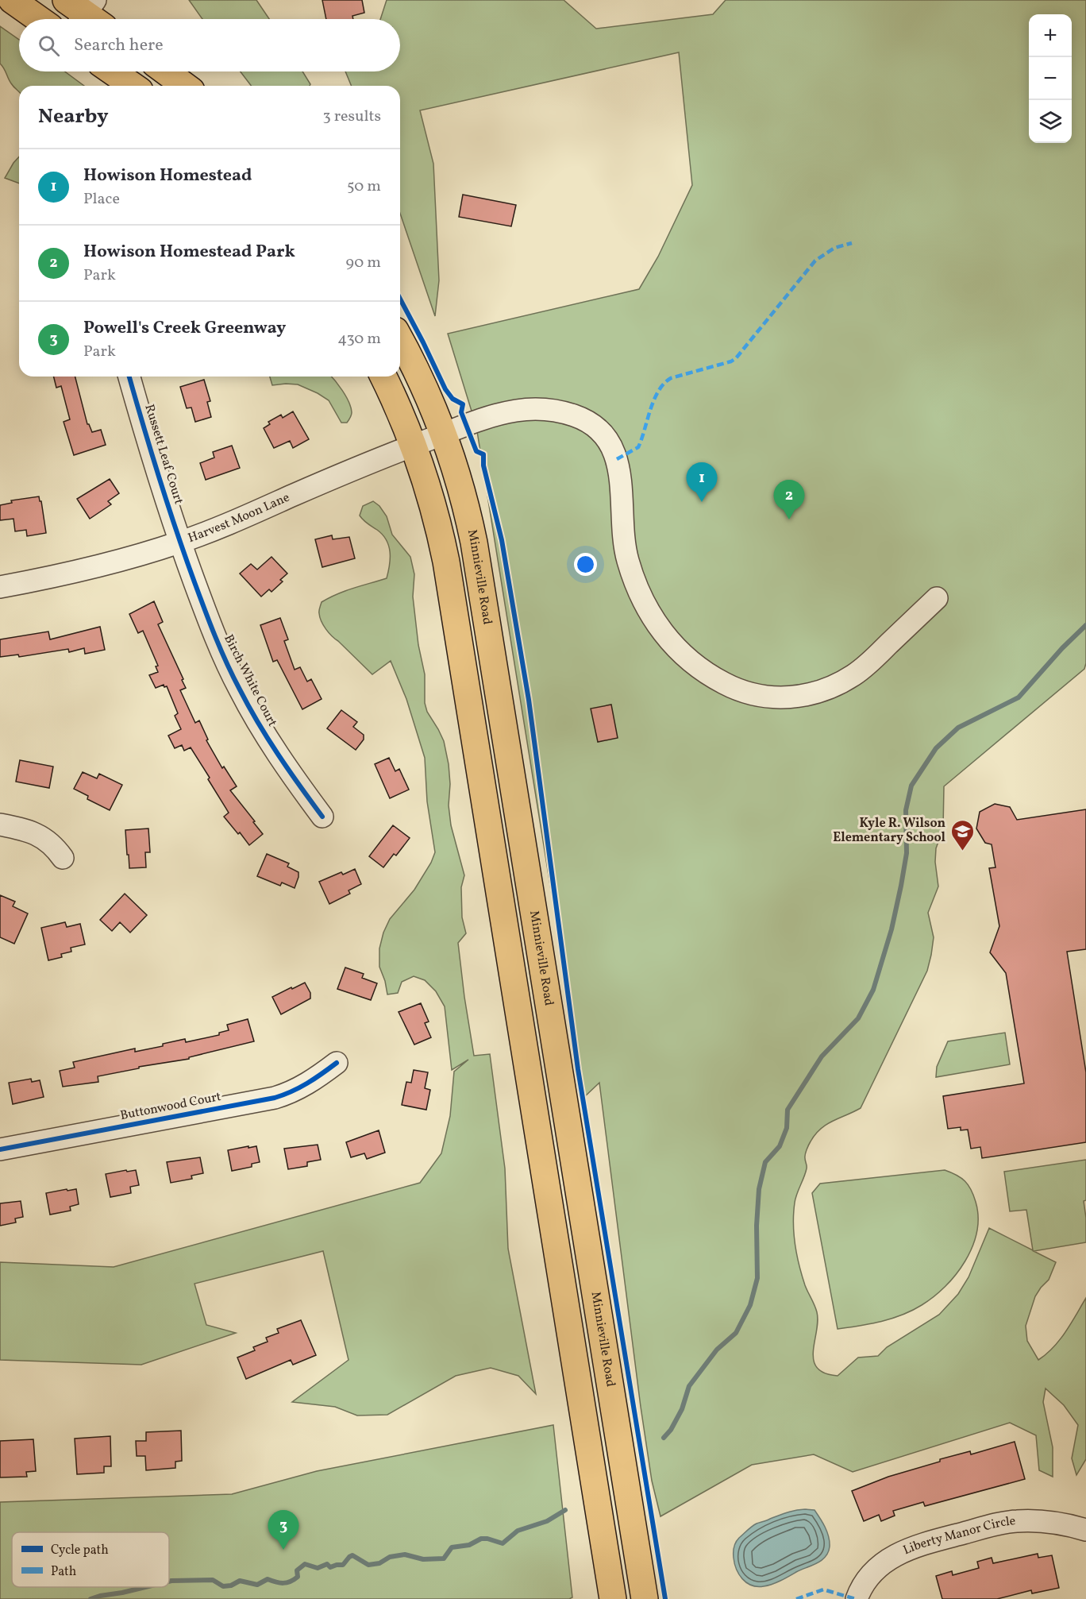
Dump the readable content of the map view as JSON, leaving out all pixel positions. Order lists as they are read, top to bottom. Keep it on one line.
{"streets":{"main road":["Minnieville Road"],"street":["Russett Leaf Court","Harvest Moon Lane","Birch White Court","Buttonwood Court","Liberty Manor Circle"]},"crossings":[["Russett Leaf Court","Harvest Moon Lane"],["Russett Leaf Court","Birch White Court"],["Harvest Moon Lane","Minnieville Road"],["Harvest Moon Lane","Birch White Court"]],"places":{"school or university":["Kyle R. Wilson Elementary School"]},"legend":["Cycle path","Path"],"page":{"map_buttons":["+","−"],"search":"Search here","heading":["Nearby","3 results"],"list":[{"mark":"1","name":"Howison Homestead","note":"Place","value":"50 m"},{"mark":"2","name":"Howison Homestead Park","note":"Park","value":"90 m"},{"mark":"3","name":"Powell's Creek Greenway","note":"Park","value":"430 m"}],"pins":["1","2","3"]}}
